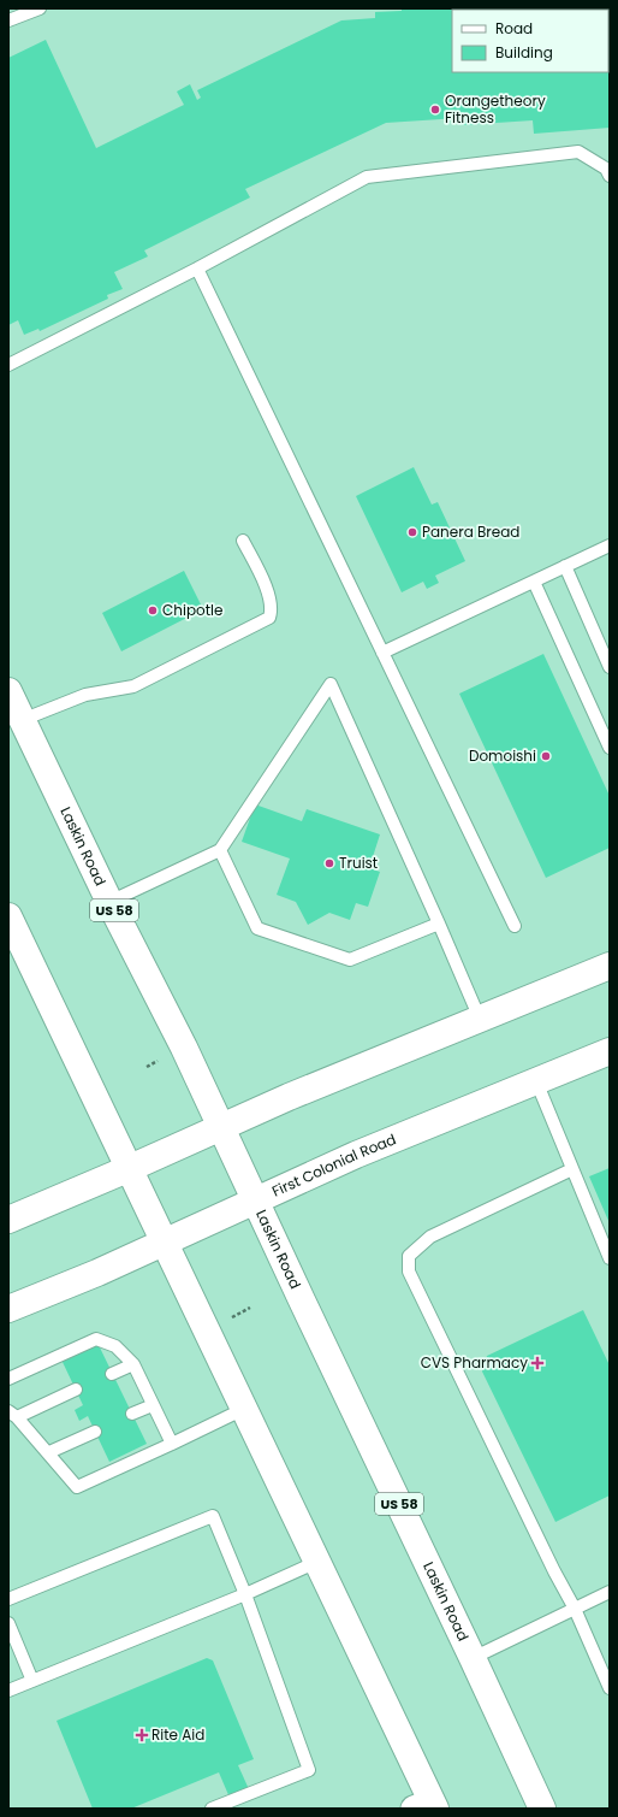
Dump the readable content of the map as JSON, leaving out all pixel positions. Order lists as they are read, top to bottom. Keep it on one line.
{"streets":{"main road":["Laskin Road","US 58","First Colonial Road"]},"crossings":[["Laskin Road","First Colonial Road"]],"places":{"other":["Orangetheory Fitness","Panera Bread","Chipotle","Domoishi","Truist"],"health":["CVS Pharmacy","Rite Aid"]},"legend":["Road","Building"]}
